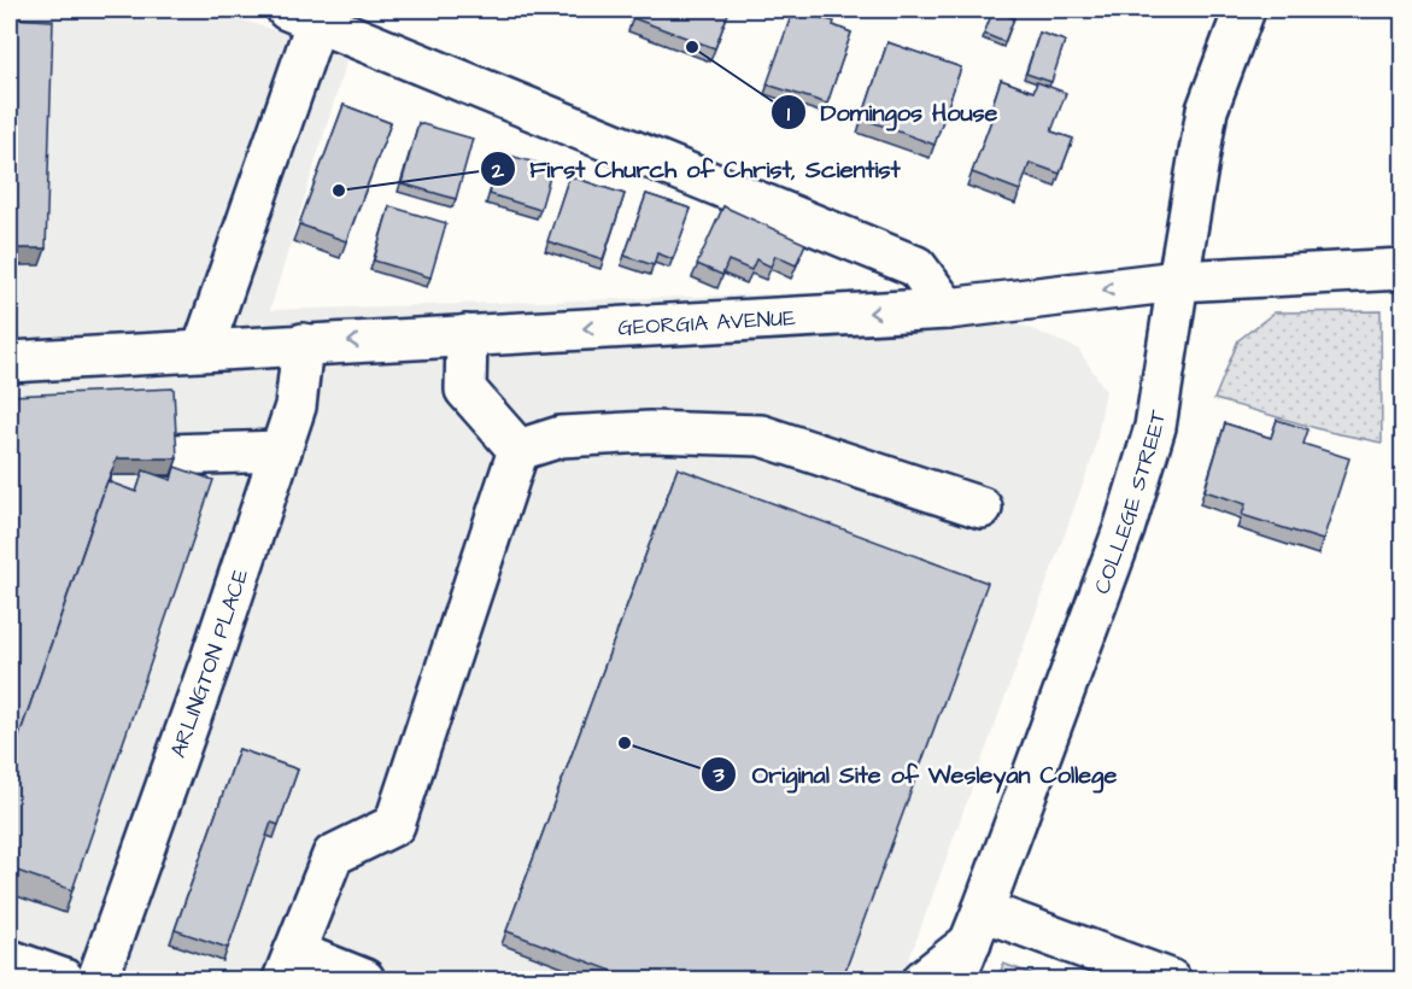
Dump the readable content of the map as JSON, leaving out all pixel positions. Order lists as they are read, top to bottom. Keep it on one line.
{"streets":{"street":["GEORGIA AVENUE","COLLEGE STREET","ARLINGTON PLACE"]},"crossings":[["GEORGIA AVENUE","COLLEGE STREET"],["GEORGIA AVENUE","ARLINGTON PLACE"]],"places":["Domingos House","First Church of Christ, Scientist","Original Site of Wesleyan College"]}
